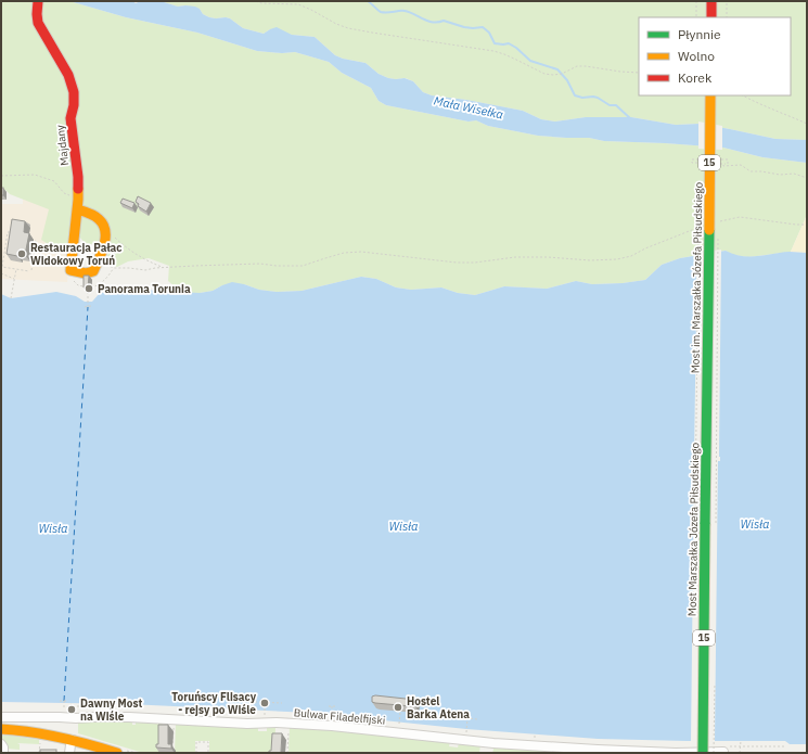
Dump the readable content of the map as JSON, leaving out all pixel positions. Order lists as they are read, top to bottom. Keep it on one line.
{"streets":{"main road":["Majdany","15","Most im. Marszałka Józefa Piłsudskiego","Most Marszałka Józefa Piłsudskiego"],"street":["Bulwar Filadelfijski"]},"crossings":[["Most im. Marszałka Józefa Piłsudskiego","Most Marszałka Józefa Piłsudskiego"]],"water":["Mała Wisełka","Wisła"],"places":["Restauracja Pałac Widokowy Toruń","Panorama Torunia","Toruńscy Flisacy - rejsy po Wiśle","Hostel Barka Atena","Dawny Most na Wiśle"],"legend":["Płynnie","Wolno","Korek"]}
